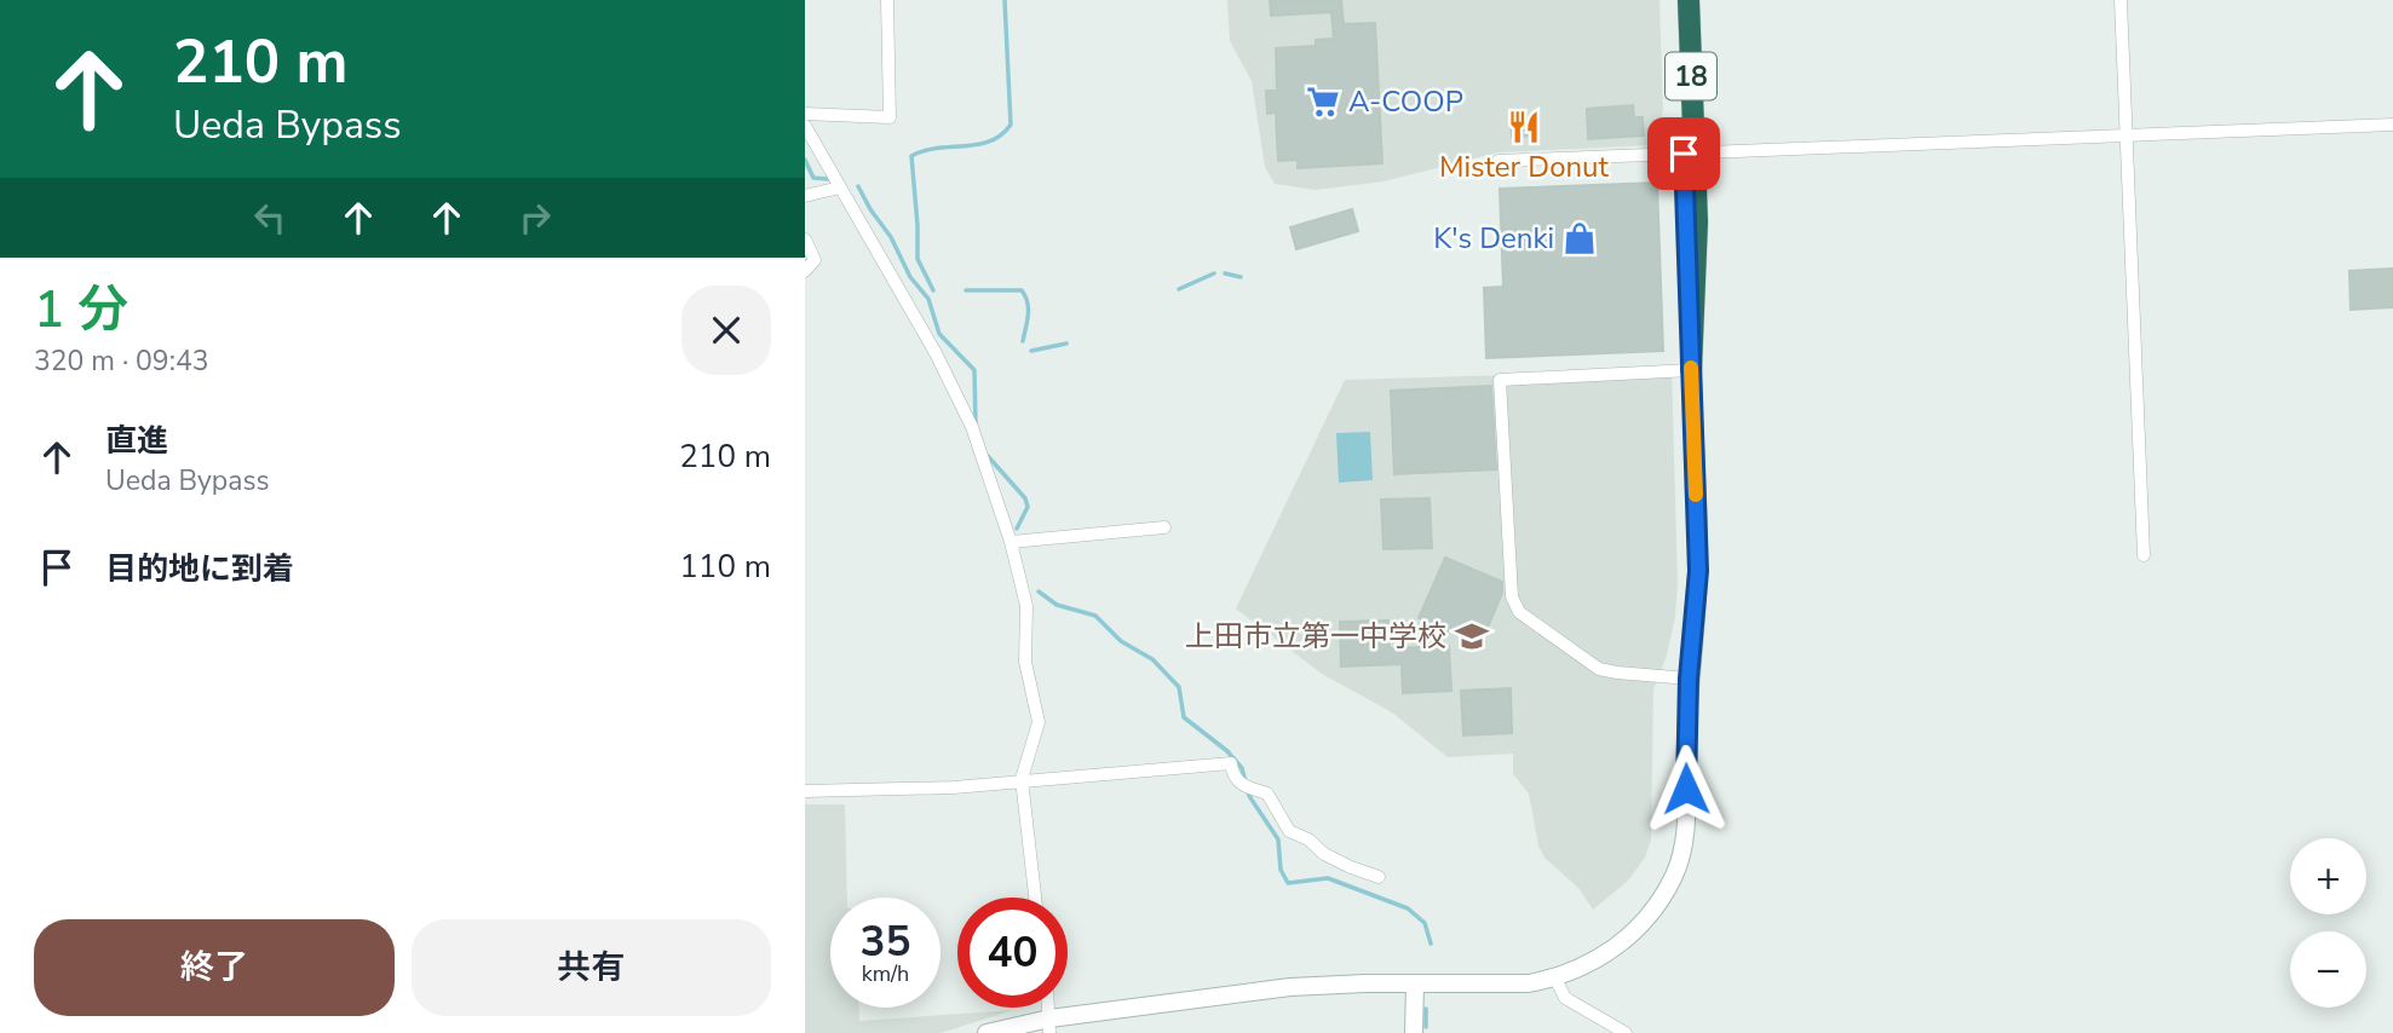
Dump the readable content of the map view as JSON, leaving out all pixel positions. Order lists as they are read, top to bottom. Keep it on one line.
{"streets":{"highway":["18"]},"places":{"supermarket":["A-COOP"],"restaurant":["Mister Donut"],"shop":["K's Denki"],"school or university":["上田市立第一中学校"]},"page":{"turn":["210 m","Ueda Bypass"],"heading":["1 分","320 m · 09:43"],"list":[{"name":"直進","note":"Ueda Bypass","value":"210 m"},{"name":"目的地に到着","value":"110 m"}],"map_buttons":["+","−"],"speed":"35 km/h","limit":"40","buttons":["終了","共有"]}}
